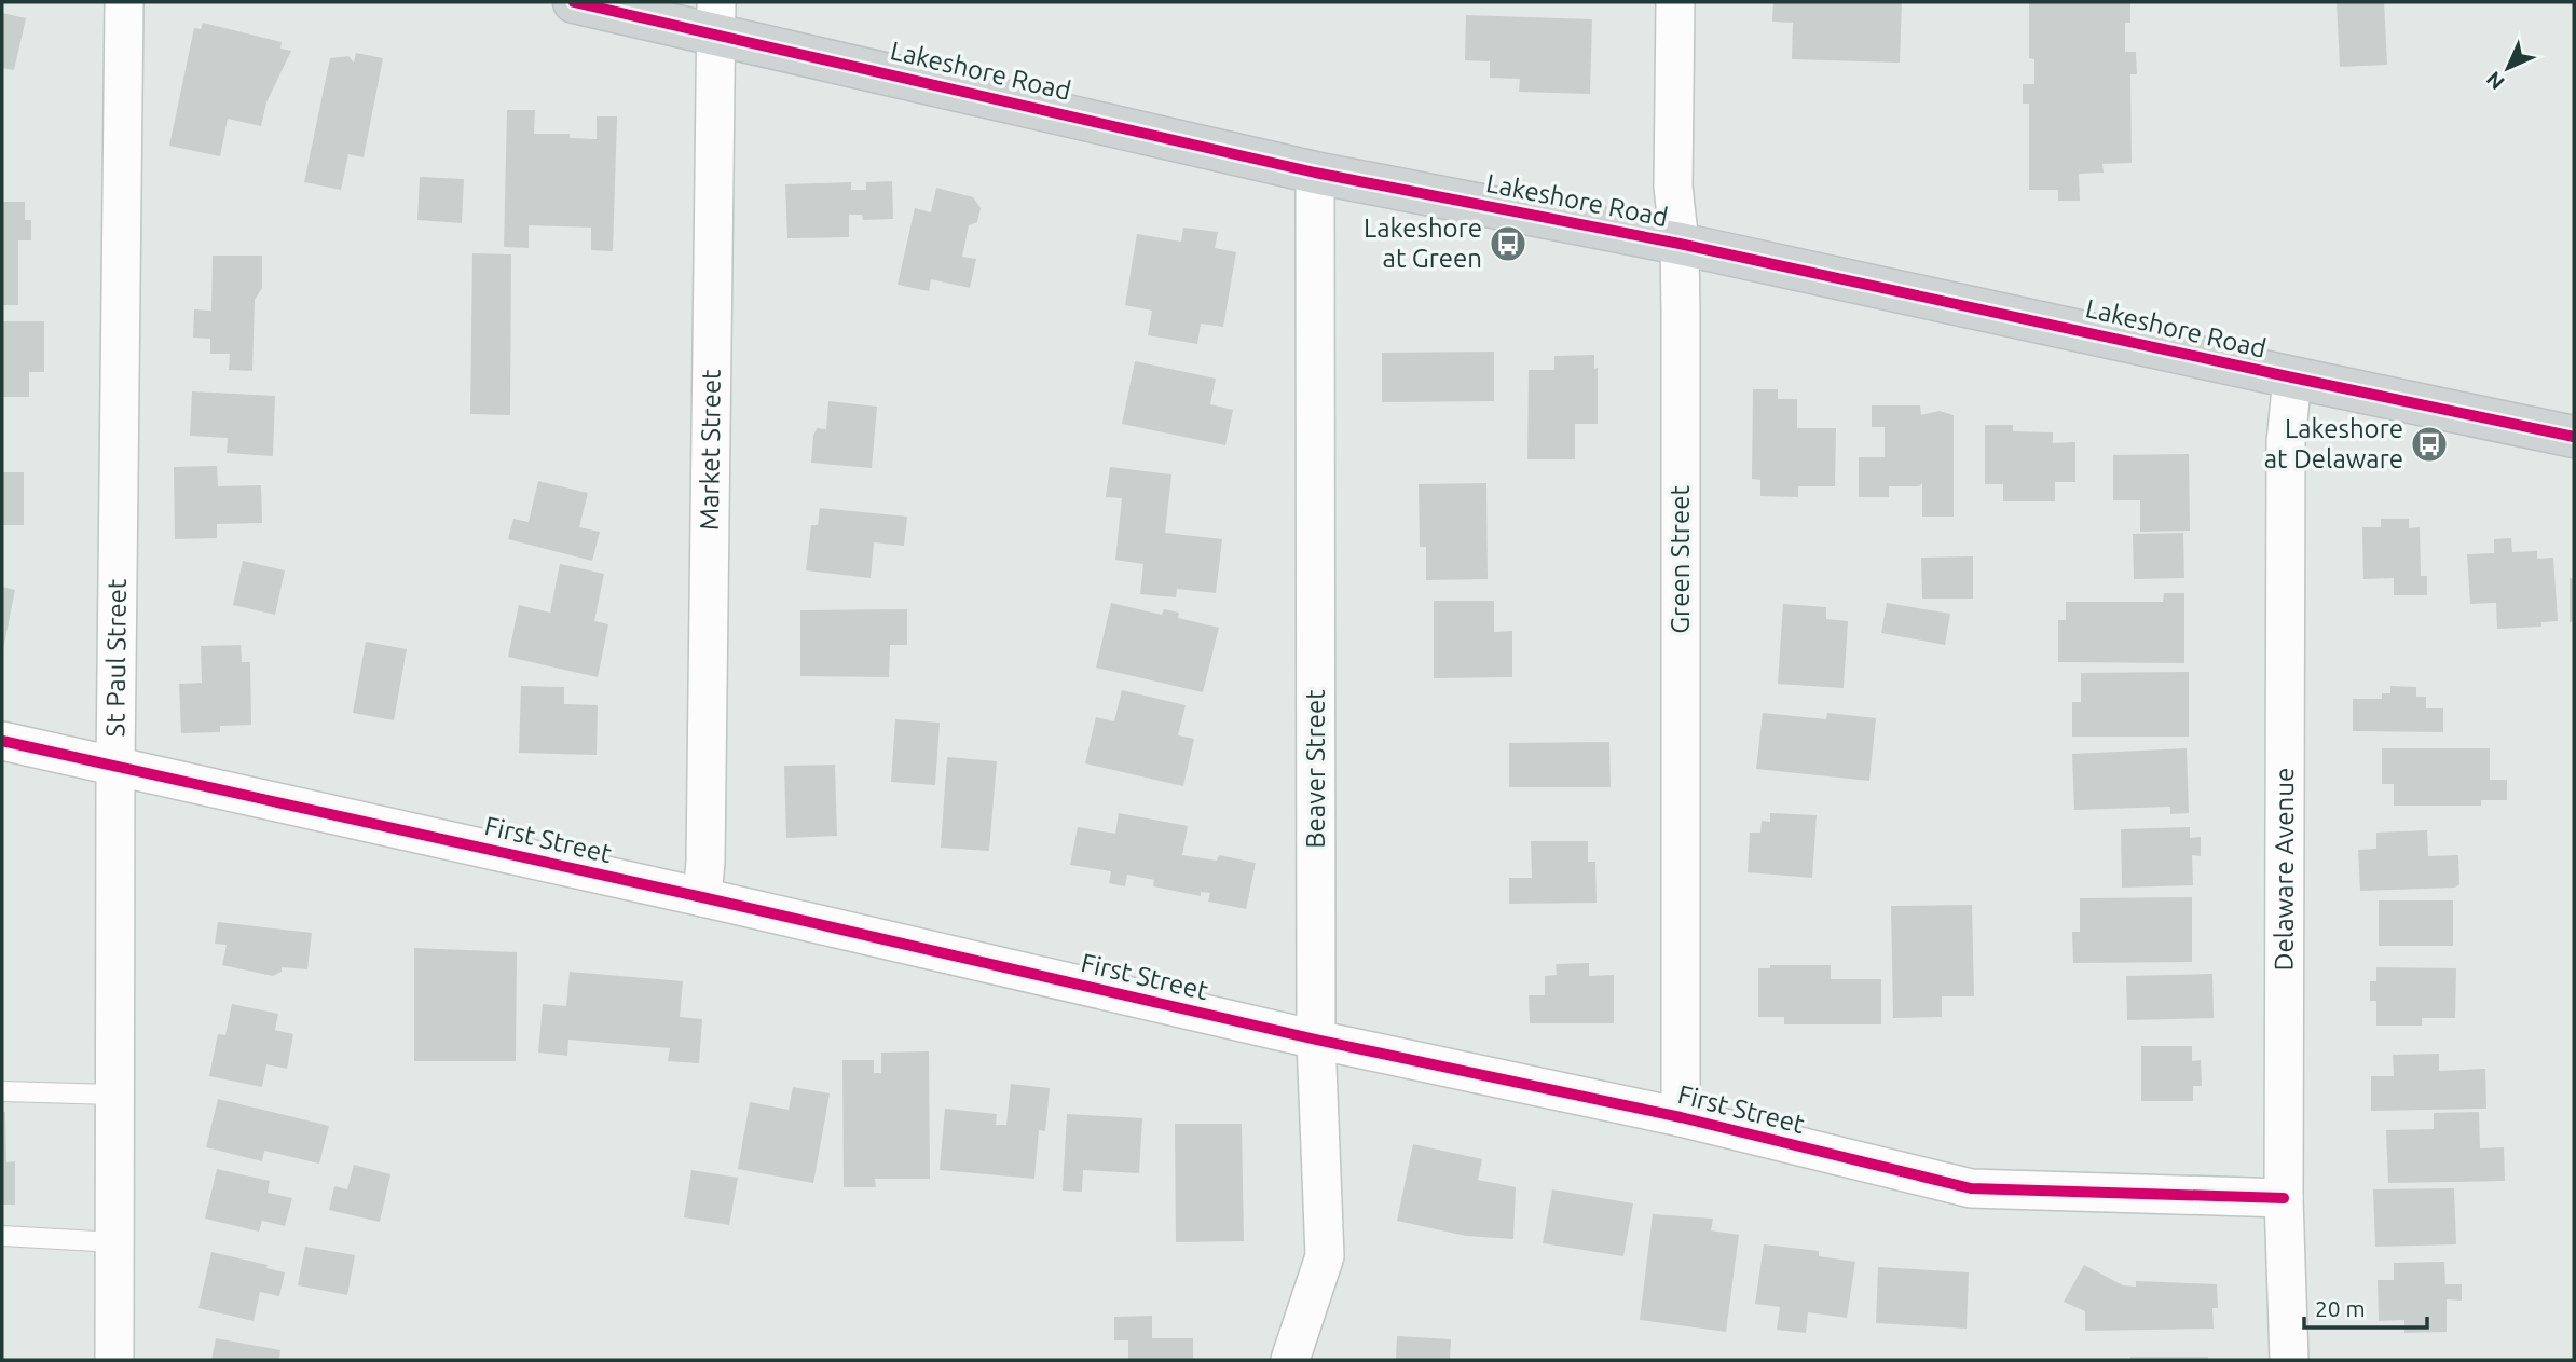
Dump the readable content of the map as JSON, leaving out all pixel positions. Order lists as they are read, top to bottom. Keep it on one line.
{"streets":{"main road":["Lakeshore Road"],"street":["Market Street","Green Street","St Paul Street","Beaver Street","First Street","Delaware Avenue"]},"crossings":[["Lakeshore Road","Market Street"],["Lakeshore Road","Green Street"],["Lakeshore Road","Beaver Street"],["Lakeshore Road","Delaware Avenue"],["Market Street","First Street"],["Green Street","First Street"],["St Paul Street","First Street"],["Beaver Street","First Street"],["First Street","Delaware Avenue"]],"places":{"bus stop":["Lakeshore at Green","Lakeshore at Delaware"]},"scale_bar":"20 m","north":"bottom left"}
